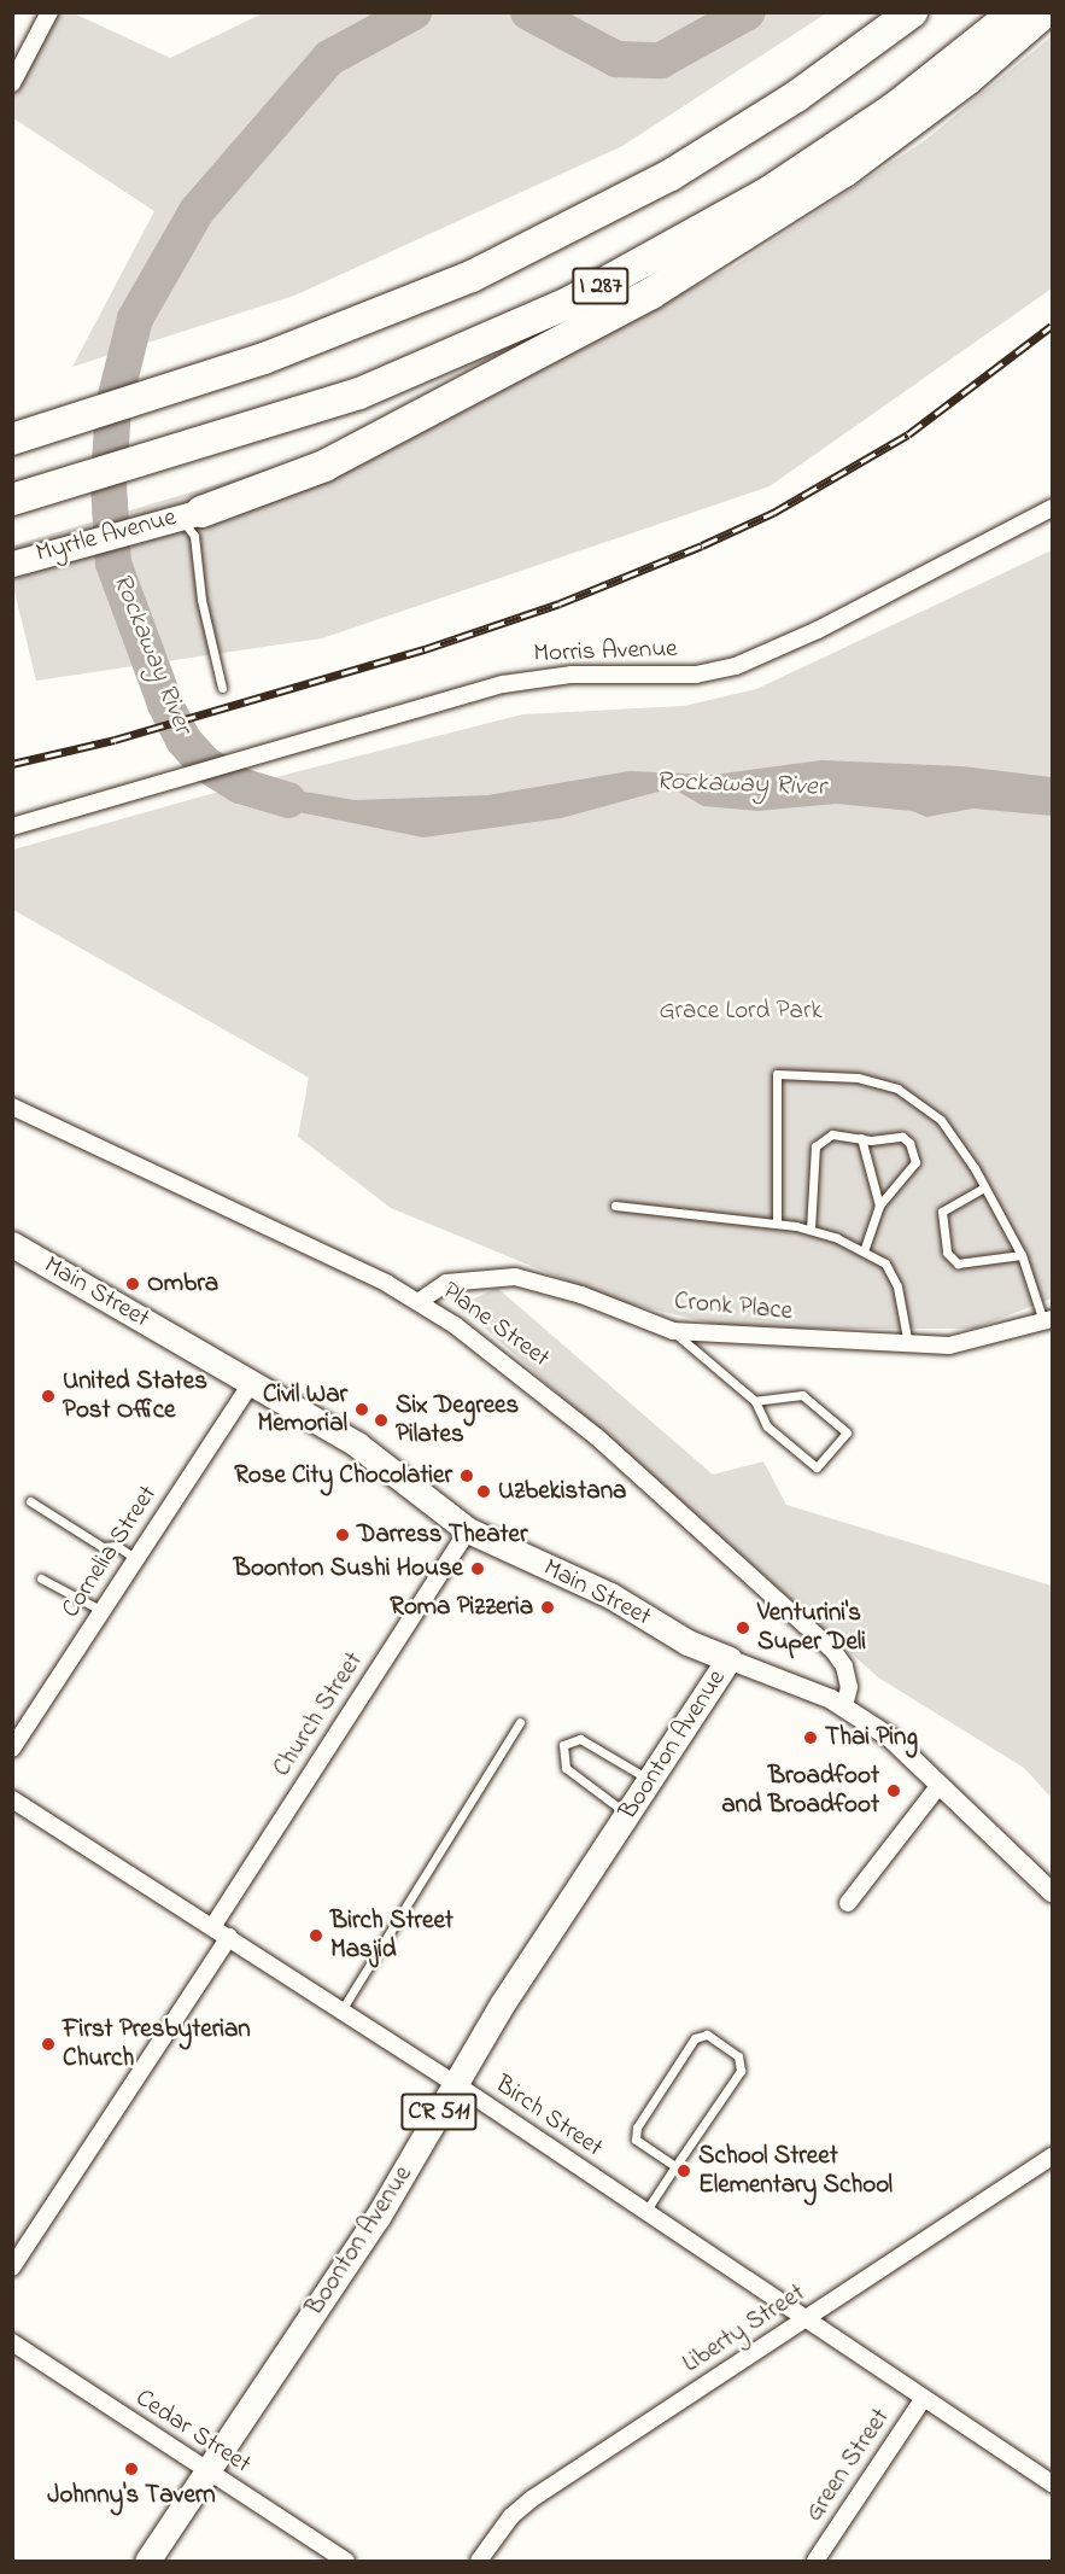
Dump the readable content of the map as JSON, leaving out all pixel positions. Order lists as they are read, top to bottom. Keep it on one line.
{"streets":{"highway":["I 287"],"main road":["Myrtle Avenue","Main Street","Boonton Avenue","CR 511"],"street":["Morris Avenue","Cronk Place","Plane Street","Cornelia Street","Church Street","Birch Street","Liberty Street","Cedar Street","Green Street"]},"crossings":[["Main Street","Plane Street"],["Main Street","Cornelia Street"],["Main Street","Church Street"],["Main Street","Boonton Avenue"],["Cronk Place","Plane Street"],["Church Street","Birch Street"],["Boonton Avenue","Birch Street"],["Boonton Avenue","Cedar Street"],["Birch Street","Liberty Street"],["Birch Street","Green Street"]],"water":["Rockaway River"],"parks":["Grace Lord Park"],"places":["Ombra","United States Post Office","Civil War Memorial","Six Degrees Pilates","Rose City Chocolatier","Uzbekistana","Darress Theater","Boonton Sushi House","Roma Pizzeria","Venturini's Super Deli","Thai Ping","Broadfoot and Broadfoot","Birch Street Masjid","First Presbyterian Church","School Street Elementary School","Johnny's Tavern"]}
